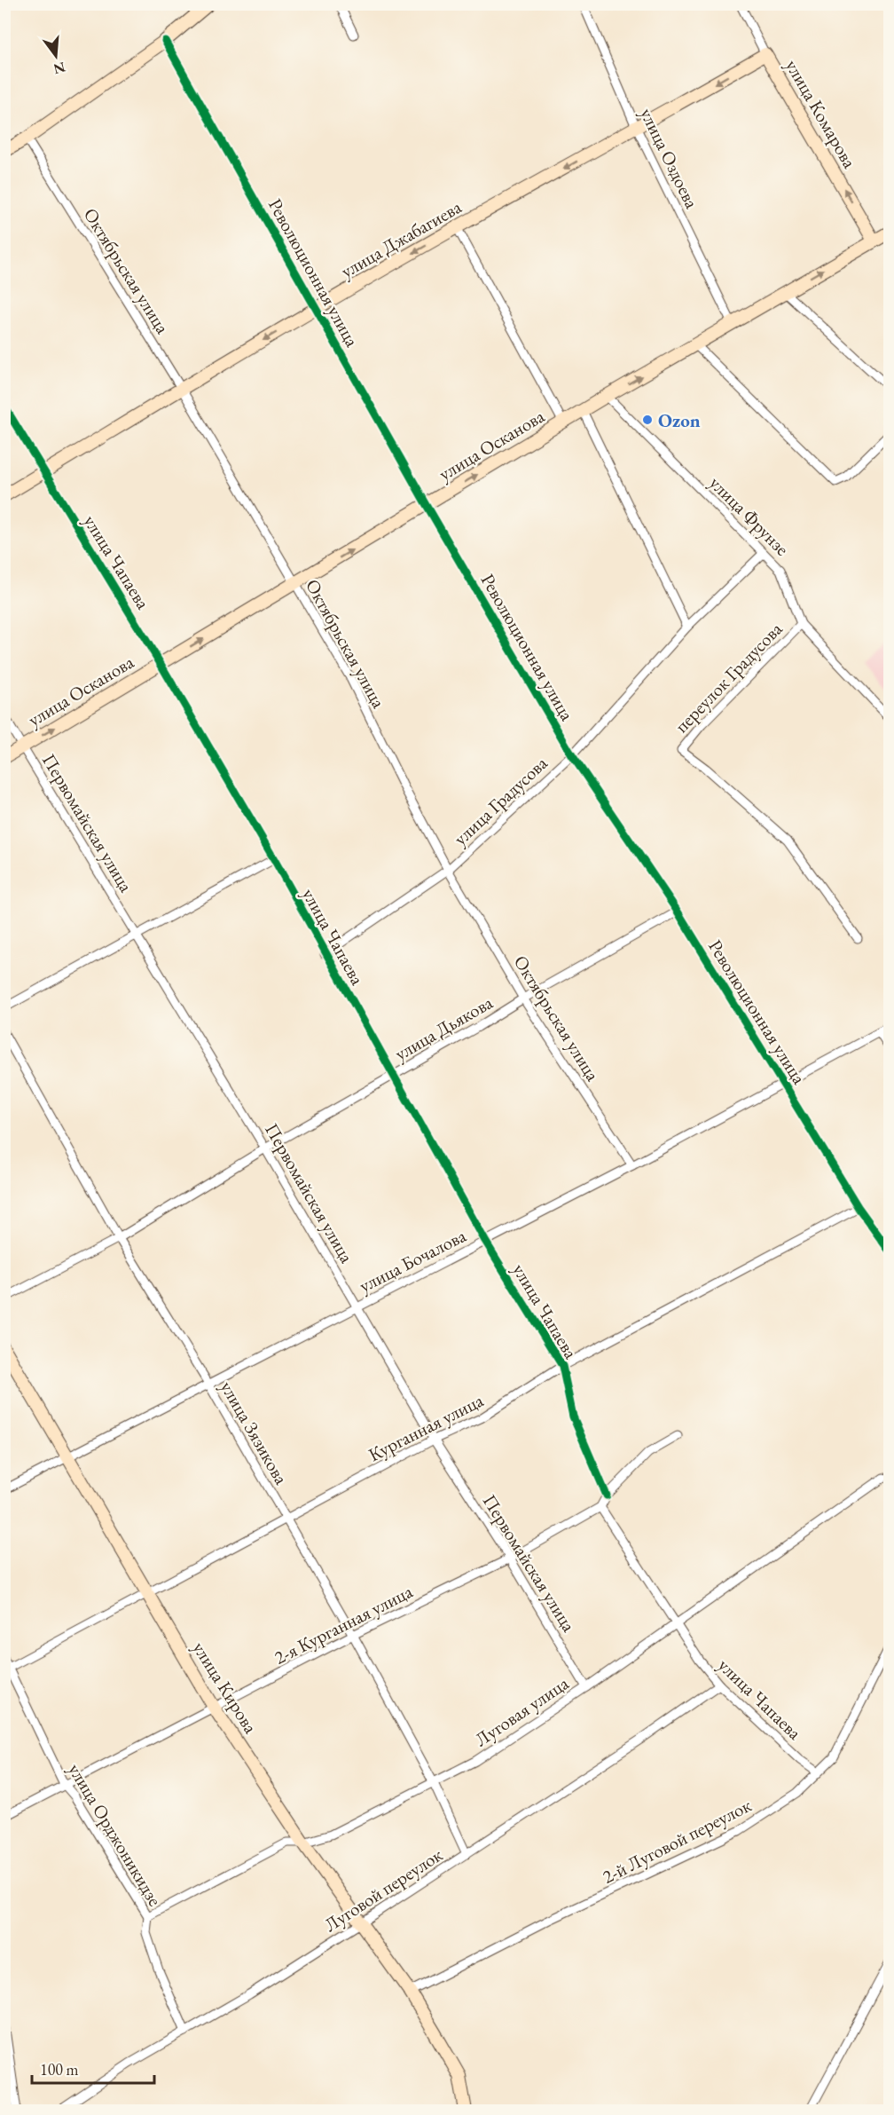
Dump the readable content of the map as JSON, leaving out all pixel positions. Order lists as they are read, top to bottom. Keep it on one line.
{"streets":{"main road":["улица Комарова","улица Джабагиева","улица Осканова","улица Кирова"],"street":["улица Оздоева","Октябрьская улица","Революционная улица","улица Фрунзе","улица Чапаева","переулок Градусова","улица Градусова","Первомайская улица","улица Дьякова","улица Бочалова","Курганная улица","улица Зязикова","2-я Курганная улица","Луговая улица","улица Орджоникидзе","2-й Луговой переулок","Луговой переулок"]},"crossings":[["улица Комарова","улица Джабагиева"],["улица Комарова","улица Осканова"],["улица Оздоева","улица Джабагиева"],["улица Оздоева","улица Осканова"],["улица Джабагиева","Октябрьская улица"],["улица Джабагиева","Революционная улица"],["улица Джабагиева","улица Чапаева"],["Октябрьская улица","улица Осканова"],["Октябрьская улица","улица Градусова"],["Октябрьская улица","улица Дьякова"],["Октябрьская улица","улица Бочалова"],["Революционная улица","улица Осканова"],["Революционная улица","улица Градусова"],["Революционная улица","улица Дьякова"],["Революционная улица","улица Бочалова"],["Революционная улица","Курганная улица"],["улица Осканова","улица Фрунзе"],["улица Осканова","улица Чапаева"],["улица Осканова","Первомайская улица"],["улица Фрунзе","переулок Градусова"],["улица Фрунзе","улица Градусова"],["улица Чапаева","улица Градусова"],["улица Чапаева","улица Дьякова"],["улица Чапаева","улица Бочалова"],["улица Чапаева","Курганная улица"],["улица Чапаева","2-я Курганная улица"],["улица Чапаева","Луговая улица"],["улица Чапаева","2-й Луговой переулок"],["улица Чапаева","Луговой переулок"],["Первомайская улица","улица Дьякова"],["Первомайская улица","улица Бочалова"],["Первомайская улица","Курганная улица"],["Первомайская улица","2-я Курганная улица"],["Первомайская улица","Луговая улица"],["улица Дьякова","улица Зязикова"],["улица Бочалова","улица Зязикова"],["улица Бочалова","улица Кирова"],["Курганная улица","улица Зязикова"],["Курганная улица","улица Кирова"],["Курганная улица","улица Орджоникидзе"],["улица Зязикова","2-я Курганная улица"],["улица Зязикова","Луговая улица"],["улица Зязикова","Луговой переулок"],["2-я Курганная улица","улица Кирова"],["2-я Курганная улица","улица Орджоникидзе"],["улица Кирова","Луговая улица"],["улица Кирова","2-й Луговой переулок"],["улица Кирова","Луговой переулок"],["Луговая улица","улица Орджоникидзе"],["улица Орджоникидзе","Луговой переулок"]],"one_way":["улица Комарова","улица Джабагиева","улица Осканова"],"places":["Ozon"],"scale_bar":"100 m","north":"bottom"}
